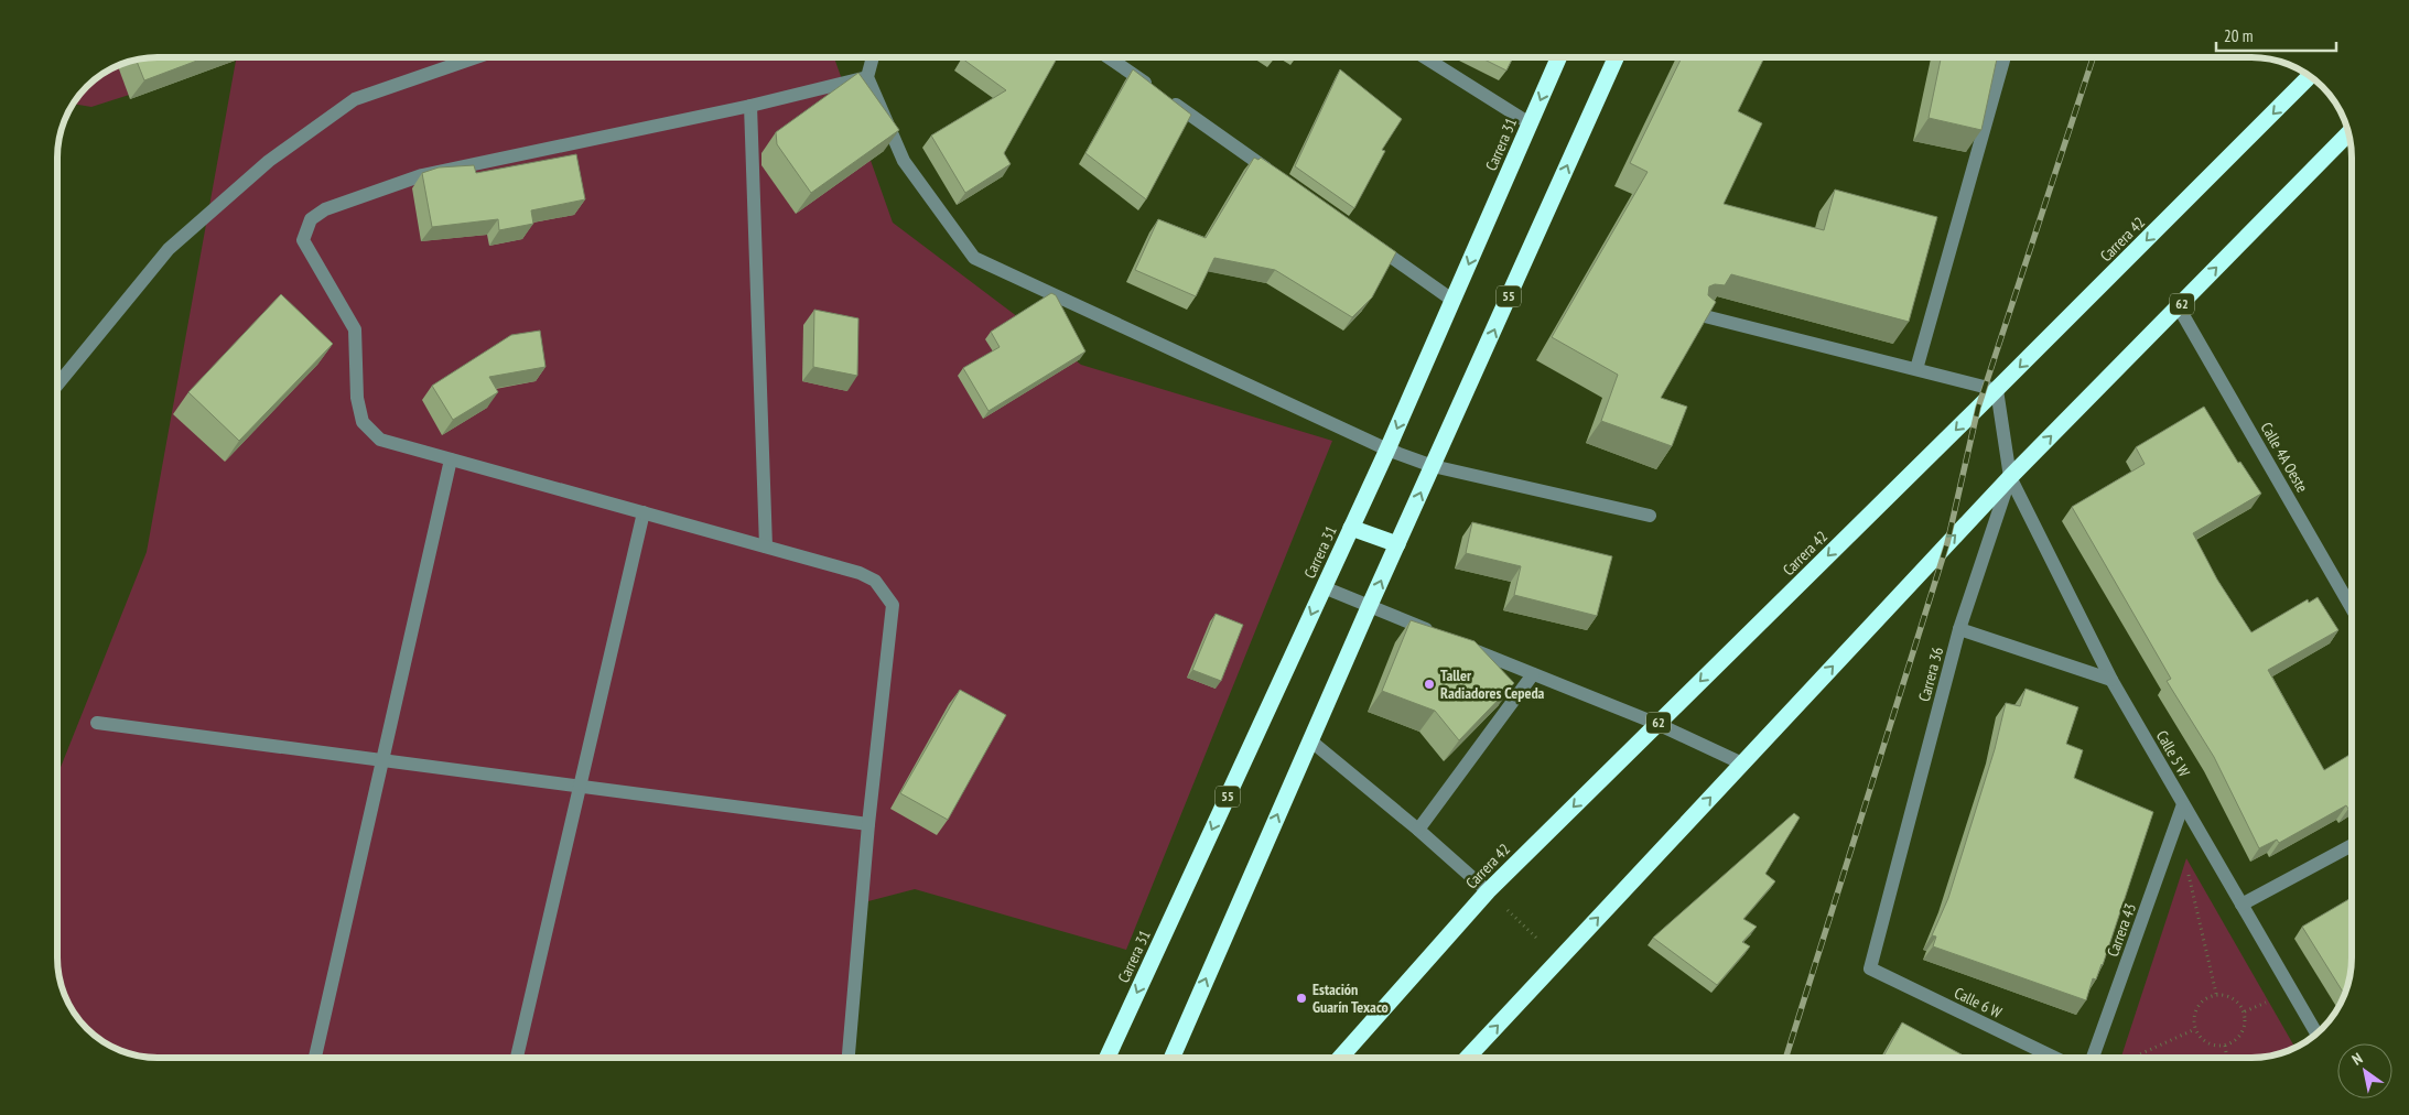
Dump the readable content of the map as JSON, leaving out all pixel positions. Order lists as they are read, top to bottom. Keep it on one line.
{"streets":{"highway":["Carrera 31","Carrera 42","55","62"],"street":["Calle 4A Oeste","Carrera 36","Calle 5 W","Carrera 43","Calle 6 W"]},"crossings":[["Carrera 42","Carrera 36"],["62","Calle 4A Oeste"],["62","Carrera 36"],["62","Calle 5 W"],["Carrera 36","Calle 5 W"],["Carrera 36","Calle 6 W"],["Calle 5 W","Carrera 43"]],"places":["Taller Radiadores Cepeda","Estación Guarín Texaco"],"scale_bar":"20 m","north":"top left"}
